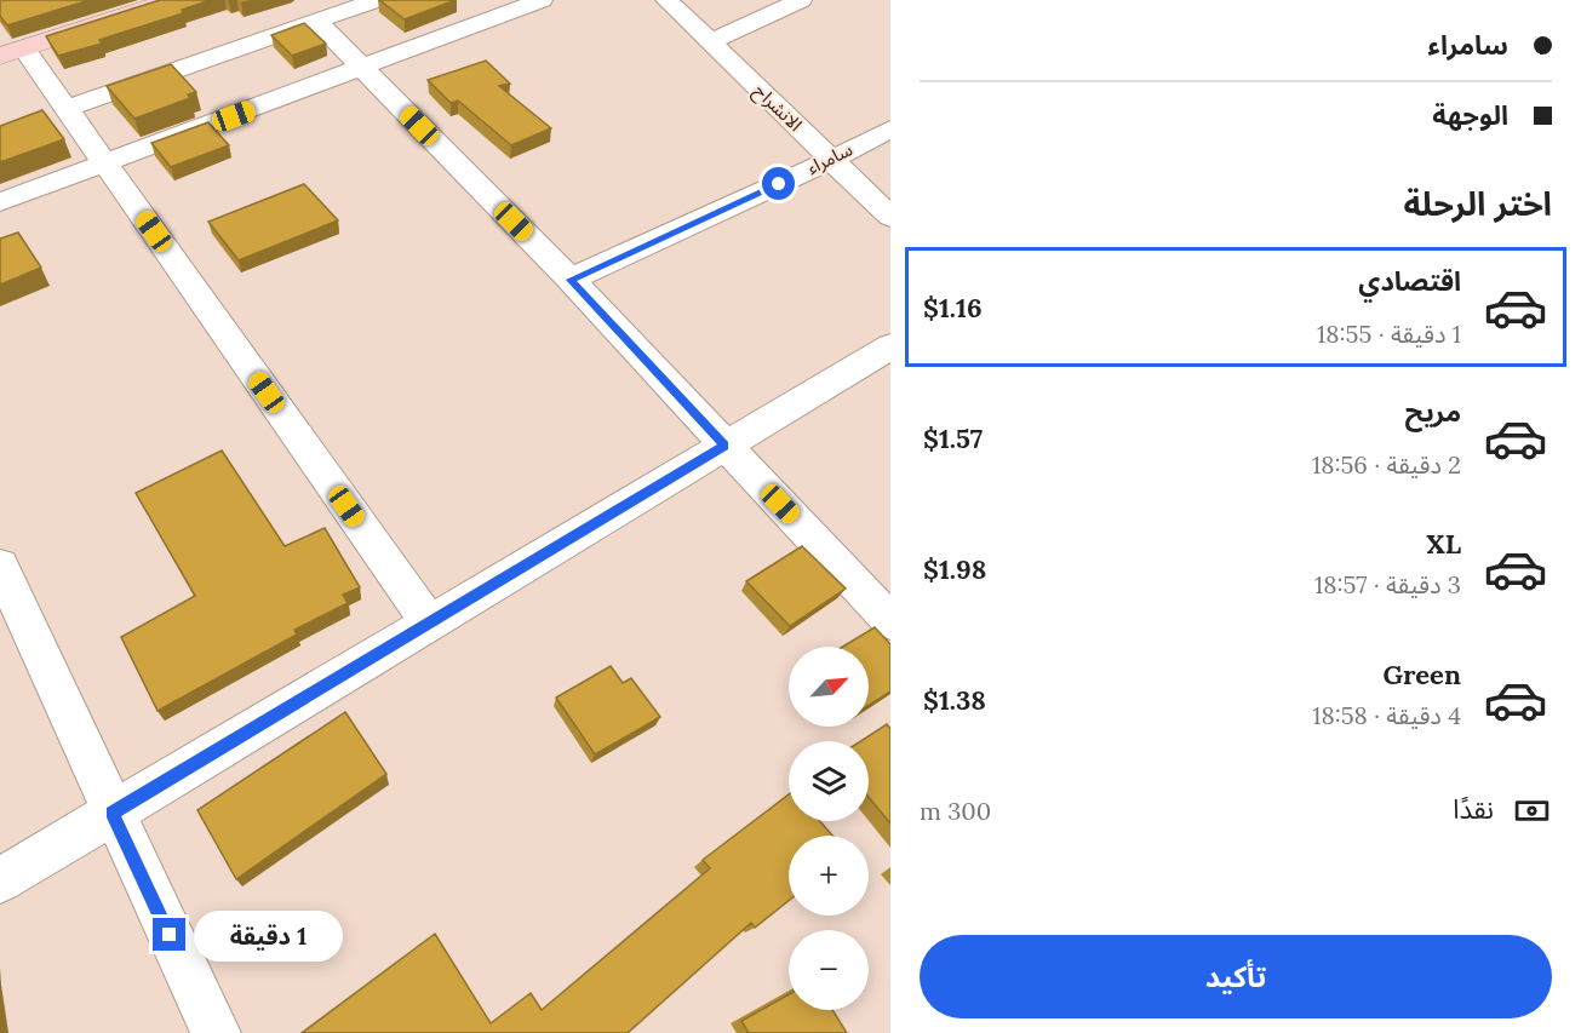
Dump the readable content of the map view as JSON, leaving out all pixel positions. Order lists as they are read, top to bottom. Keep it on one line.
{"streets":{"street":["الانشراح","سامراء"]},"crossings":[["الانشراح","سامراء"]],"north":"top right","page":{"banner":["سامراء","الوجهة"],"heading":"اختر الرحلة","list":[{"name":"اقتصادي","note":"1 دقيقة · 18:55","value":"$1.16"},{"name":"مريح","note":"2 دقيقة · 18:56","value":"$1.57"},{"name":"XL","note":"3 دقيقة · 18:57","value":"$1.98"},{"name":"Green","note":"4 دقيقة · 18:58","value":"$1.38"}],"map_buttons":["+","−"],"pay":["نقدًا","300 m"],"bubble":"1 دقيقة","buttons":"تأكيد"}}
